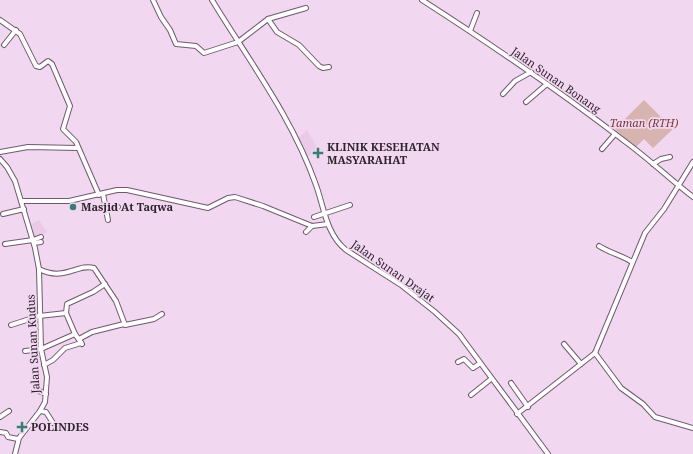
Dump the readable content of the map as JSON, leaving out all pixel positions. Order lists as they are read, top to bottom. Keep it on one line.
{"streets":{"street":["Jalan Sunan Bonang","Jalan Sunan Drajat","Jalan Sunan Kudus"]},"parks":["Taman (RTH)"],"places":{"health":["KLINIK KESEHATAN MASYARAHAT","POLINDES"],"other":["Masjid At Taqwa"]}}
